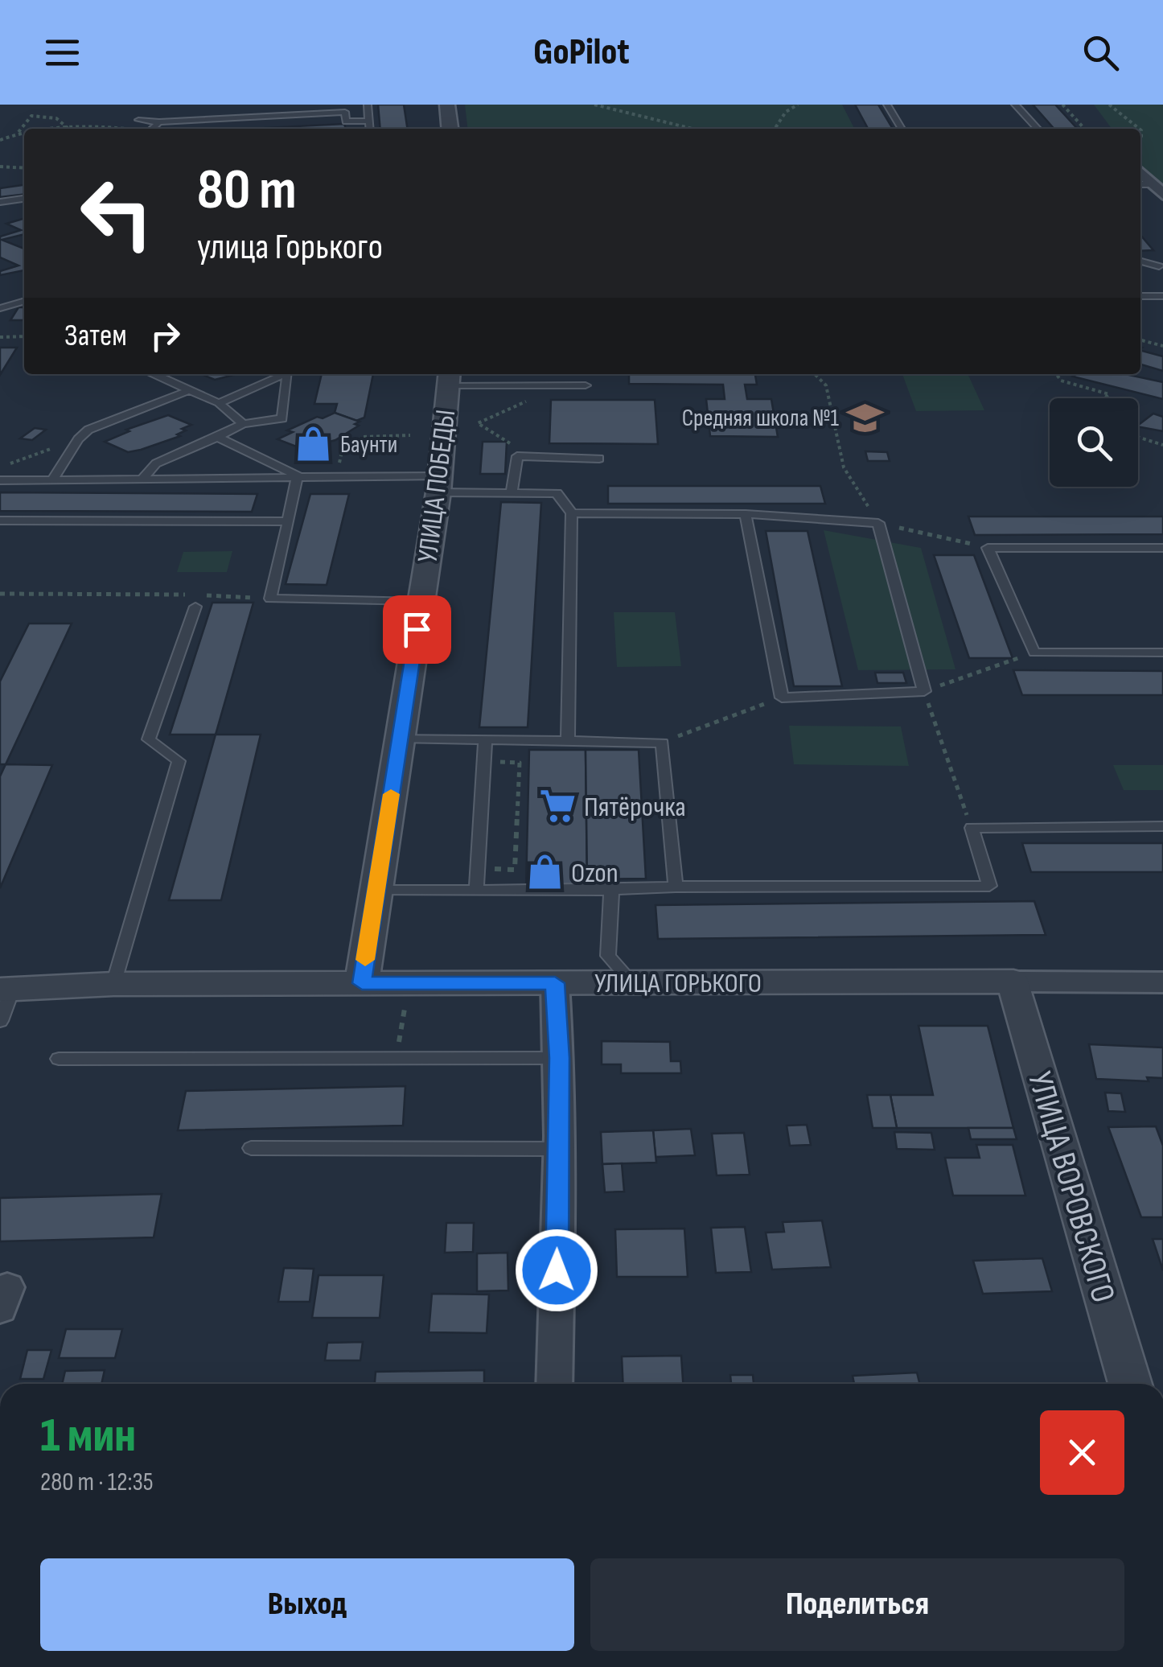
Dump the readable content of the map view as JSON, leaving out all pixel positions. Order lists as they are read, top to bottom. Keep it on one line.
{"streets":{"street":["УЛИЦА ПОБЕДЫ","УЛИЦА ГОРЬКОГО","УЛИЦА ВОРОВСКОГО"]},"crossings":[["УЛИЦА ПОБЕДЫ","УЛИЦА ГОРЬКОГО"],["УЛИЦА ГОРЬКОГО","УЛИЦА ВОРОВСКОГО"]],"places":{"school or university":["Средняя школа №1"],"shop":["Баунти","Ozon"],"supermarket":["Пятёрочка"]},"page":{"header":"GoPilot","turn":["80 m","улица Горького"],"then":"Затем","heading":["1 мин","280 m · 12:35"],"buttons":["Выход","Поделиться"]}}
